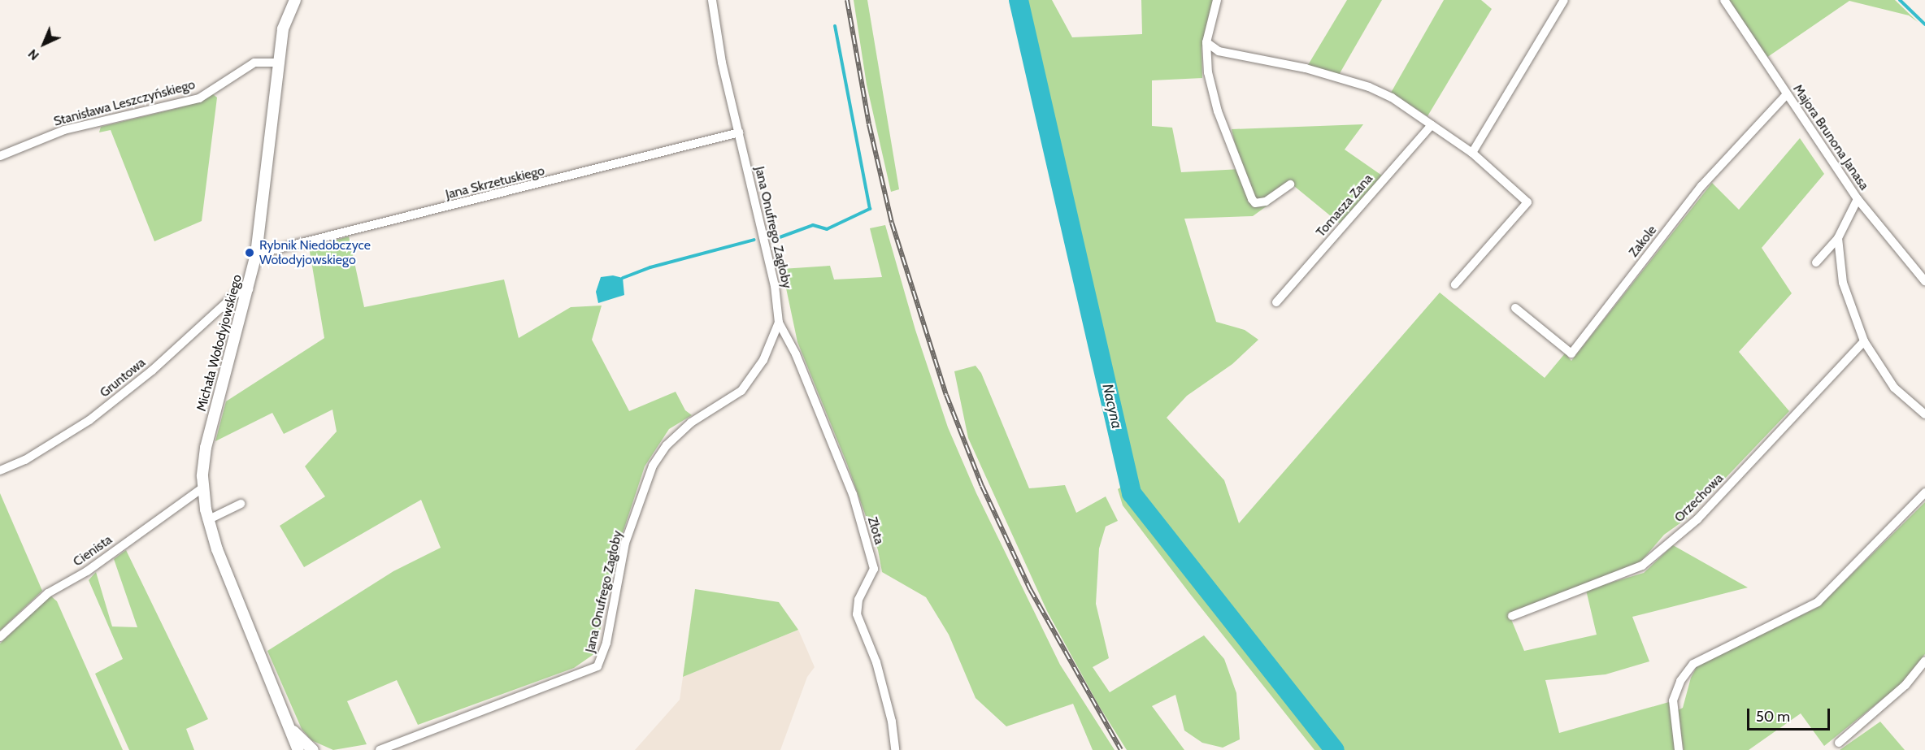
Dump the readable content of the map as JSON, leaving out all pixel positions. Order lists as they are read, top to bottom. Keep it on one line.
{"streets":{"street":["Stanisława Leszczyńskiego","Majora Brunona Janasa","Jana Skrzetuskiego","Tomasza Zana","Jana Onufrego Zagłoby","Zakole","Michała Wołodyjowskiego","Gruntowa","Orzechowa","Złota","Cienista"]},"crossings":[["Stanisława Leszczyńskiego","Michała Wołodyjowskiego"],["Majora Brunona Janasa","Zakole"],["Jana Skrzetuskiego","Jana Onufrego Zagłoby"],["Jana Skrzetuskiego","Michała Wołodyjowskiego"],["Jana Onufrego Zagłoby","Złota"],["Michała Wołodyjowskiego","Gruntowa"],["Michała Wołodyjowskiego","Cienista"]],"water":["Nacyna"],"places":["Rybnik Niedobczyce Wołodyjowskiego"],"scale_bar":"50 m","north":"bottom left"}
